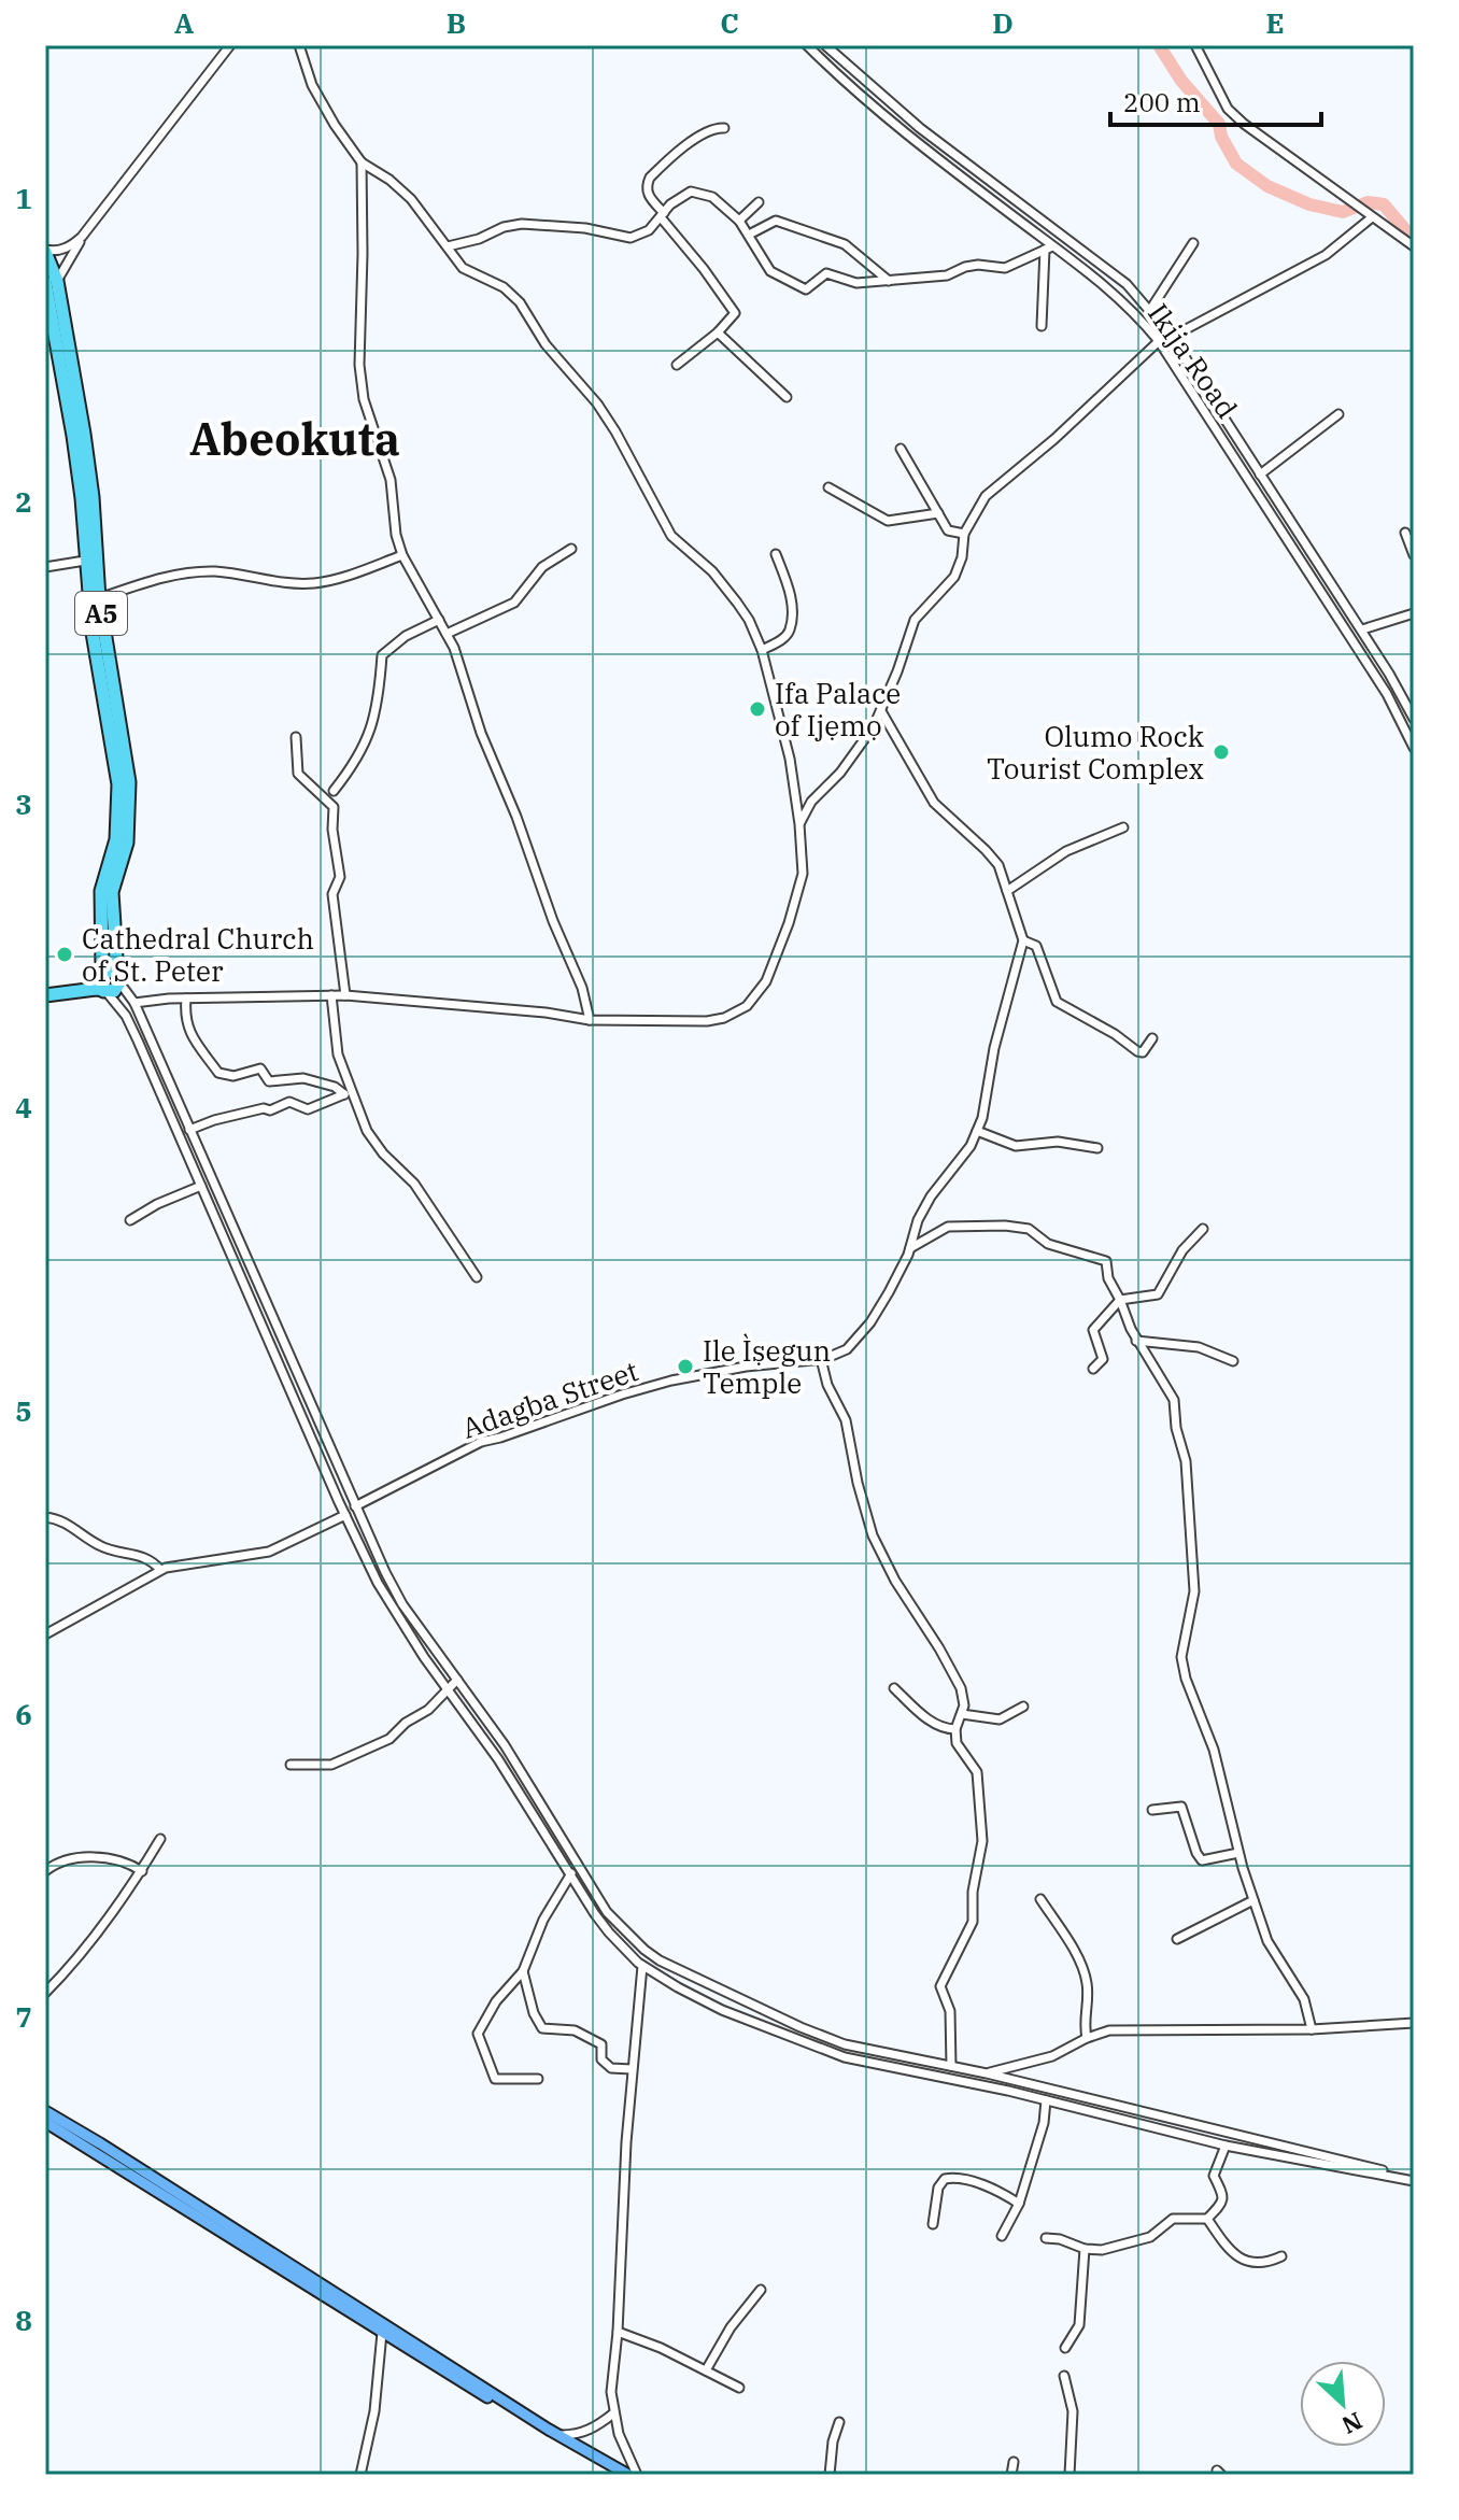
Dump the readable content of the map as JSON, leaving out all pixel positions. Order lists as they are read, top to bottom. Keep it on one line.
{"streets":{"highway":["A5"],"street":["Ikija Road","Adagba Street"]},"districts":["Abeokuta"],"places":["Ifa Palace of Ijẹmọ","Olumo Rock Tourist Complex","Cathedral Church of St. Peter","Ile Ìṣegun Temple"],"scale_bar":"200 m","north":"bottom right","grid":{"columns":["A","B","C","D","E"],"rows":["1","2","3","4","5","6","7","8"]}}
